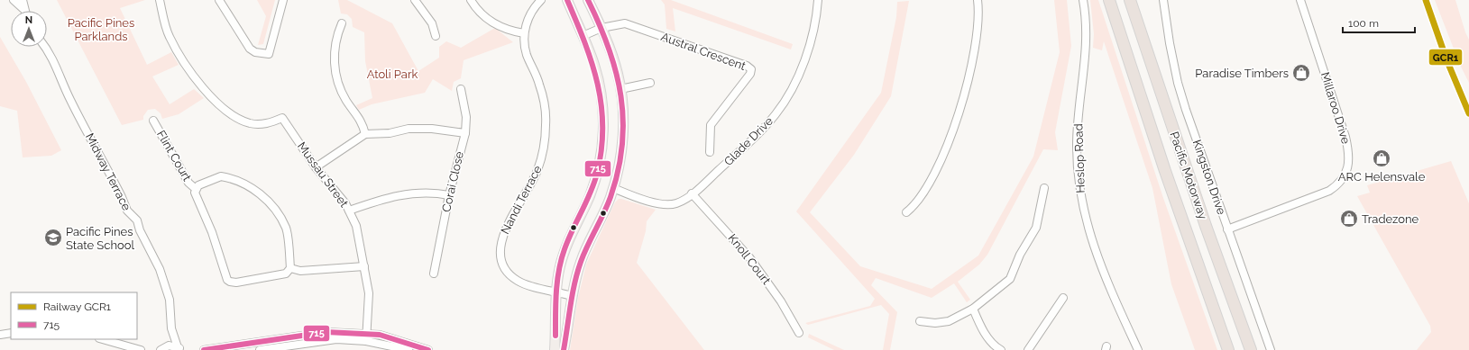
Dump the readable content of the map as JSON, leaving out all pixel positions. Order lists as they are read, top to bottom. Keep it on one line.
{"streets":{"highway":["Pacific Motorway"],"street":["Austral Crescent","Millaroo Drive","Glade Drive","Flint Court","Heslop Road","Midway Terrace","Mussau Street","Kingston Drive","Corai Close","Nandi Terrace","Knoll Court"]},"crossings":[["Millaroo Drive","Kingston Drive"],["Glade Drive","Knoll Court"]],"parks":["Pacific Pines Parklands","Atoli Park"],"places":{"shop":["Paradise Timbers","ARC Helensvale","Tradezone"],"school or university":["Pacific Pines State School"]},"lines":["rail line GCR1","transit line 715"],"legend":["Railway GCR1","715"],"scale_bar":"100 m","north":"top"}
